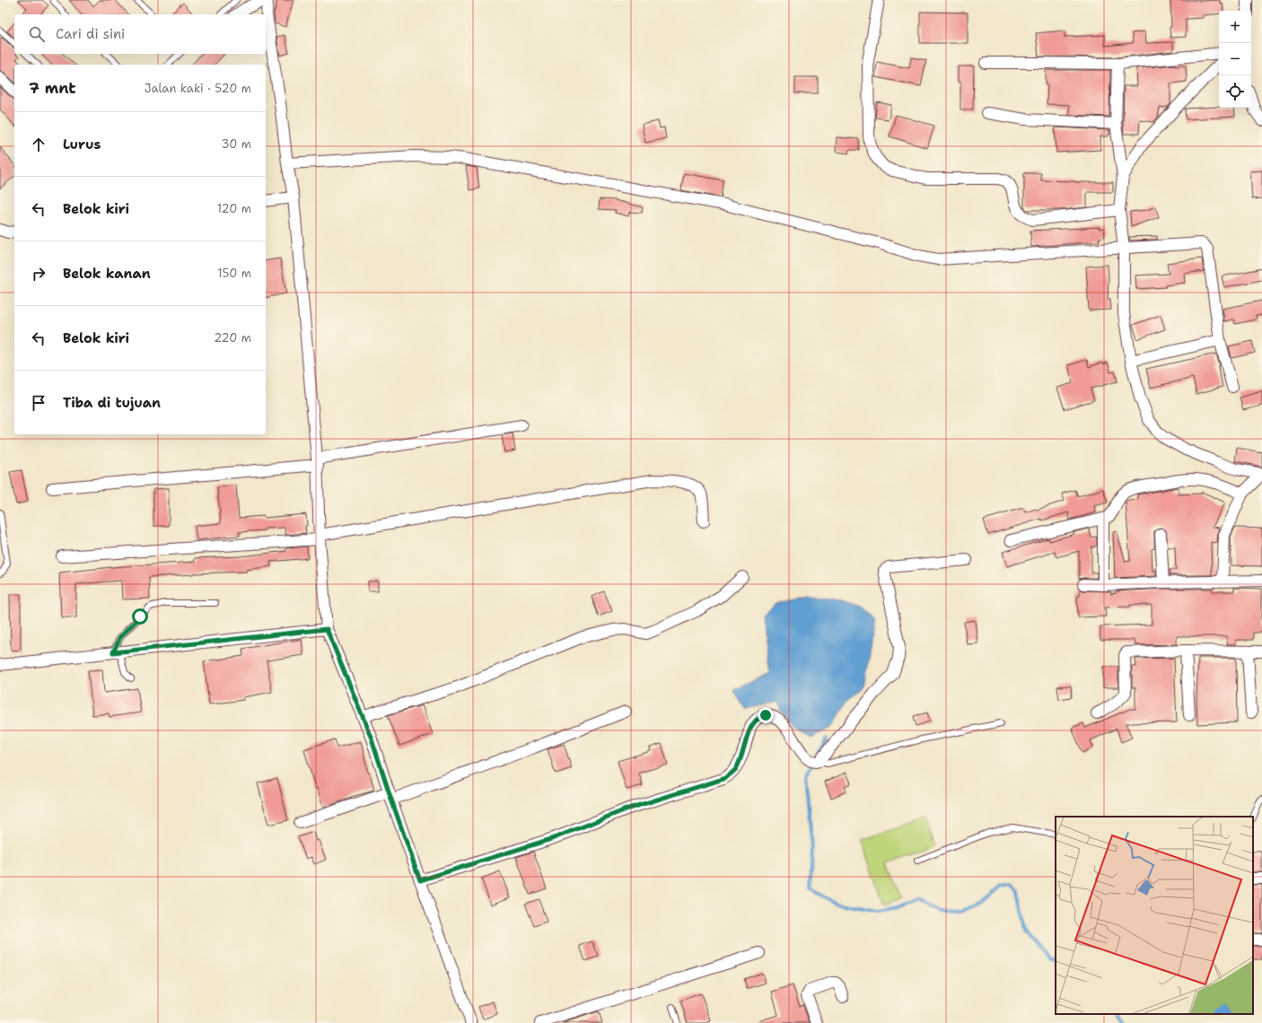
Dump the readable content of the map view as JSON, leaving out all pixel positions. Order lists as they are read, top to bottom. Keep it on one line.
{"page":{"map_buttons":["+","−"],"search":"Cari di sini","heading":["7 mnt","Jalan kaki · 520 m"],"list":[["Lurus","30 m"],["Belok kiri","120 m"],["Belok kanan","150 m"],["Belok kiri","220 m"],"Tiba di tujuan"]}}
